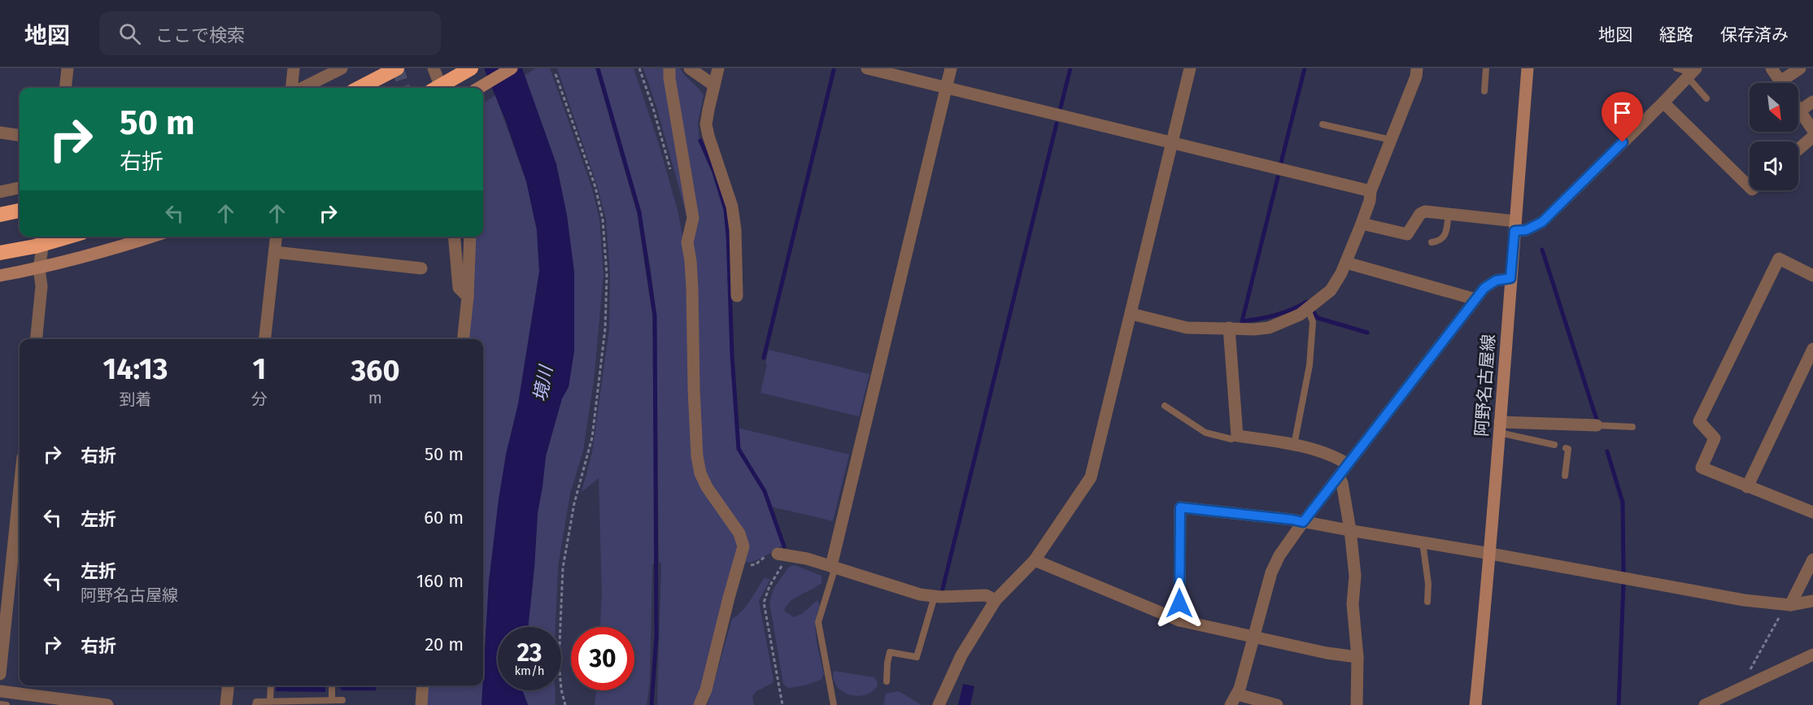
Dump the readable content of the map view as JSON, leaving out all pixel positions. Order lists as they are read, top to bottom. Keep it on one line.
{"streets":{"main road":["阿野名古屋線"]},"water":["境川"],"north":"bottom right","page":{"header":"地図","search":"ここで検索","nav":["地図","経路","保存済み"],"turn":["50 m","右折"],"eta":["14:13","到着","1","分","360","m"],"list":[{"name":"右折","value":"50 m"},{"name":"左折","value":"60 m"},{"name":"左折","note":"阿野名古屋線","value":"160 m"},{"name":"右折","value":"20 m"}],"speed":"23 km/h","limit":"30"}}
